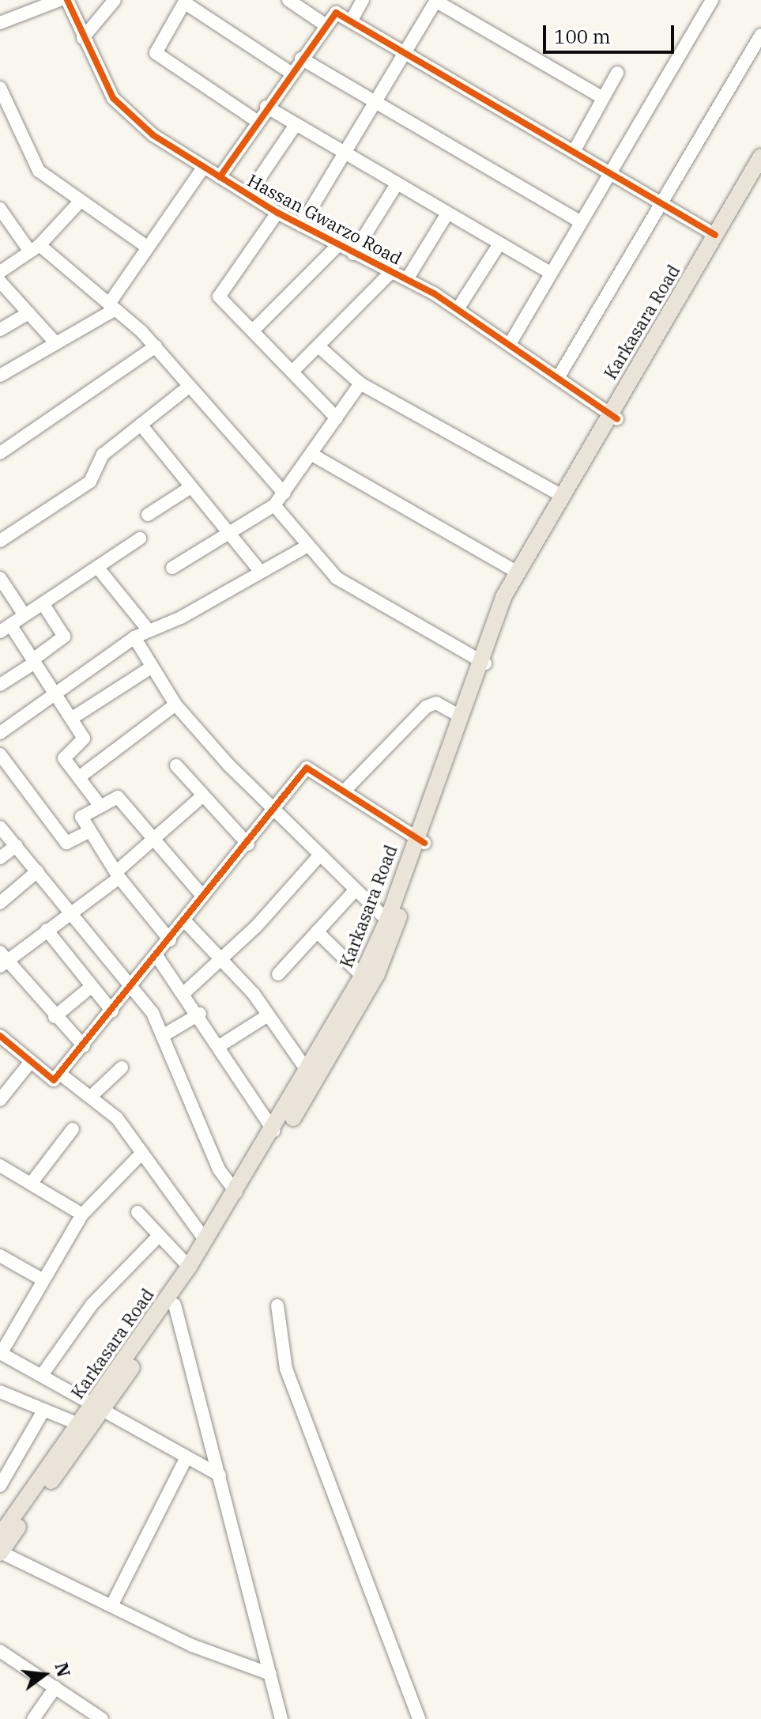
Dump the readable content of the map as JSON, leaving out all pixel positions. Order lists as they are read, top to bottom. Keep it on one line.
{"streets":{"main road":["Karkasara Road"],"street":["Hassan Gwarzo Road"]},"crossings":[["Hassan Gwarzo Road","Karkasara Road"]],"scale_bar":"100 m","north":"right"}
